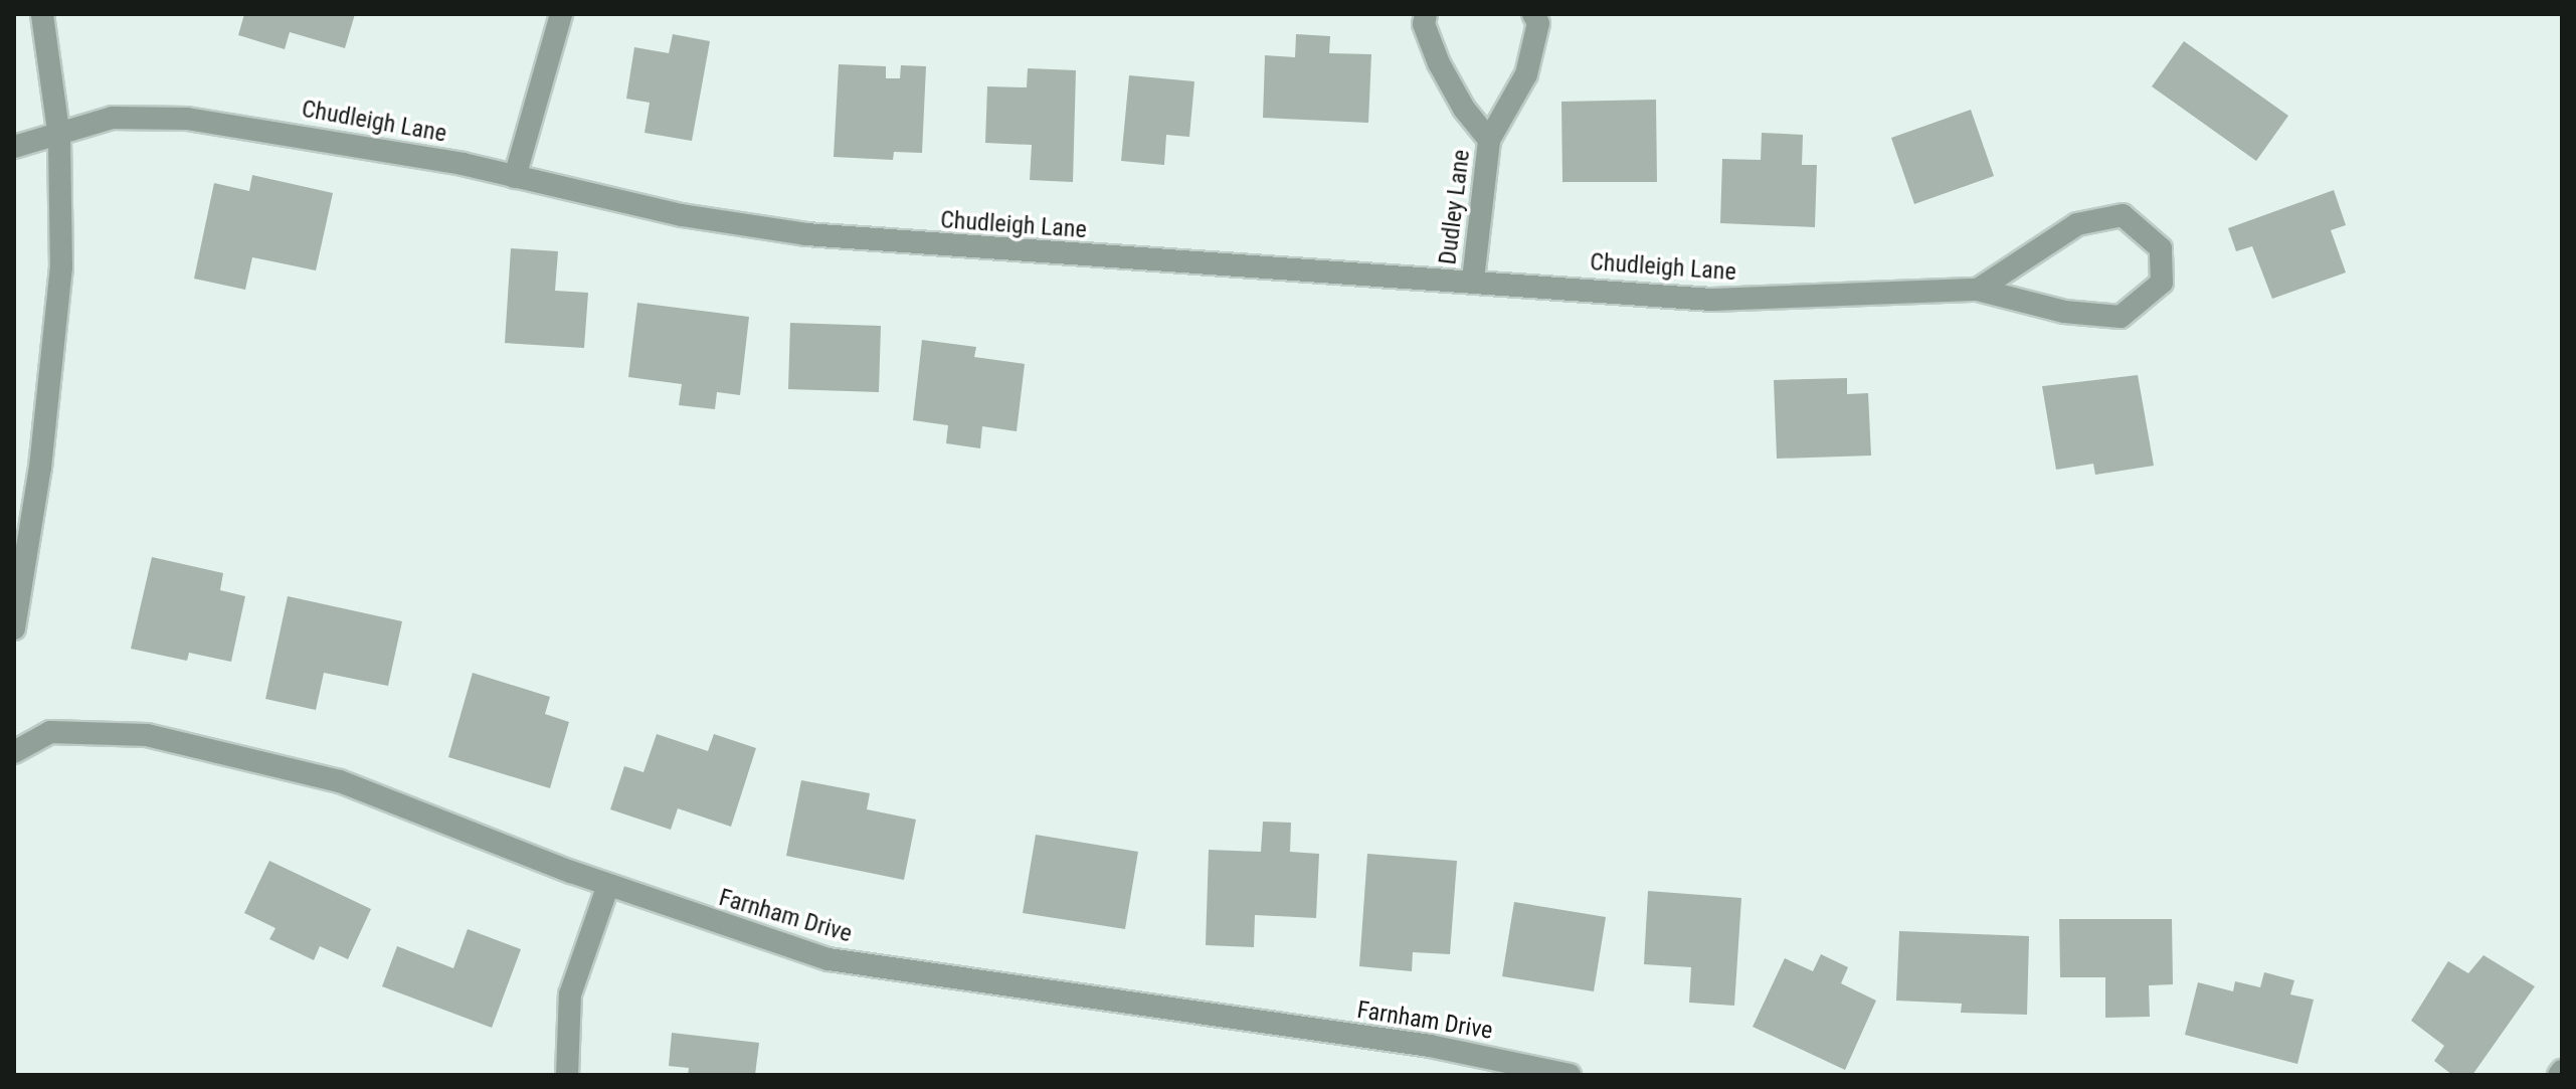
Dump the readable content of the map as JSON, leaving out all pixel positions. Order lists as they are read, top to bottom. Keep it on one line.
{"streets":{"street":["Chudleigh Lane","Dudley Lane","Farnham Drive"]},"crossings":[["Chudleigh Lane","Dudley Lane"]]}
